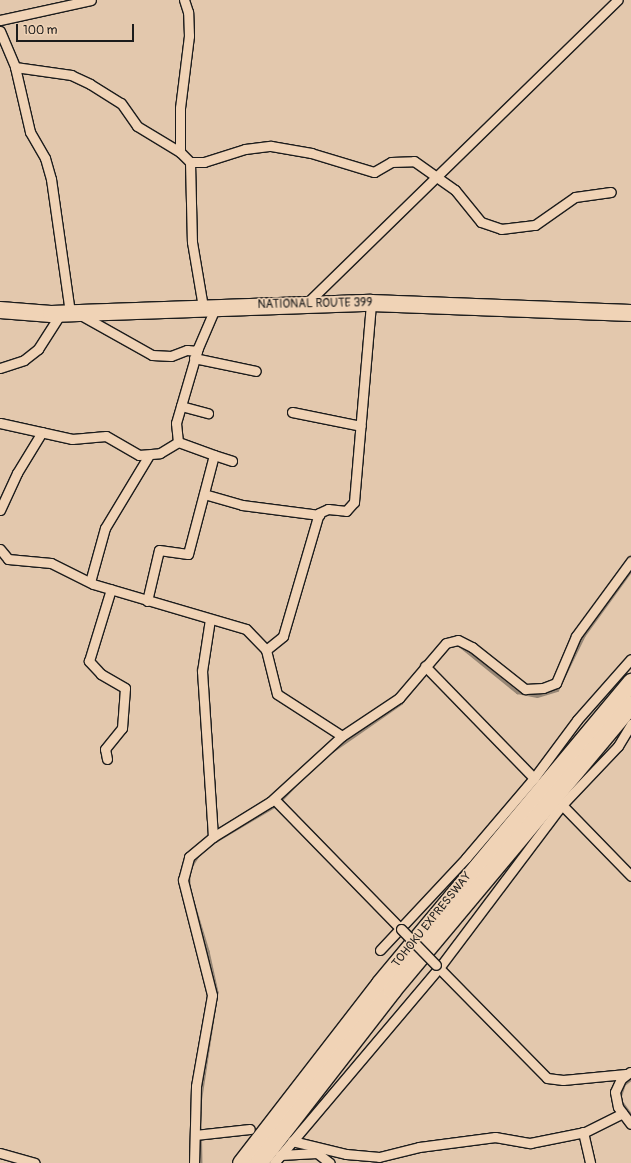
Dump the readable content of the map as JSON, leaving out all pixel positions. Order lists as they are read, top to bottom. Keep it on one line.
{"streets":{"highway":["NATIONAL ROUTE 399","TOHOKU EXPRESSWAY"]},"scale_bar":"100 m"}
